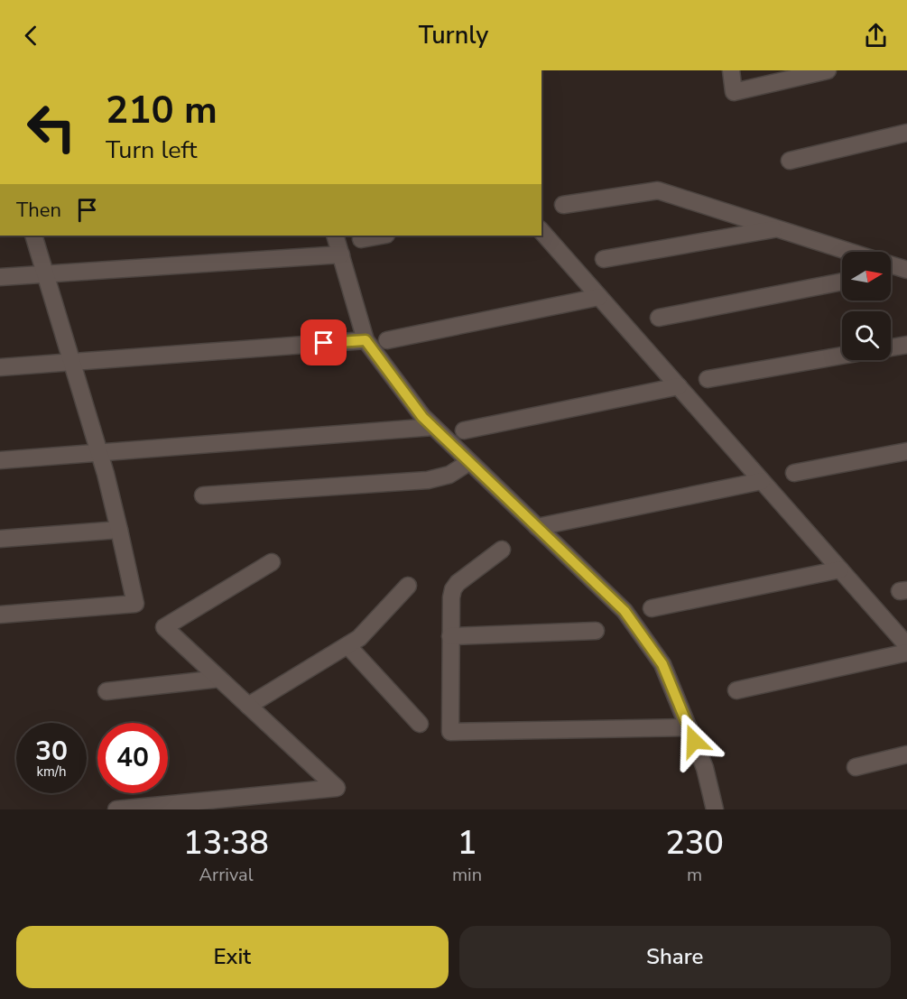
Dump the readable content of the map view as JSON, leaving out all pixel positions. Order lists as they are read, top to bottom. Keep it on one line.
{"north":"right","page":{"header":"Turnly","turn":["210 m","Turn left"],"then":"Then","speed":"30 km/h","limit":"40","eta":["13:38","Arrival","1","min","230","m"],"buttons":["Exit","Share"]}}
